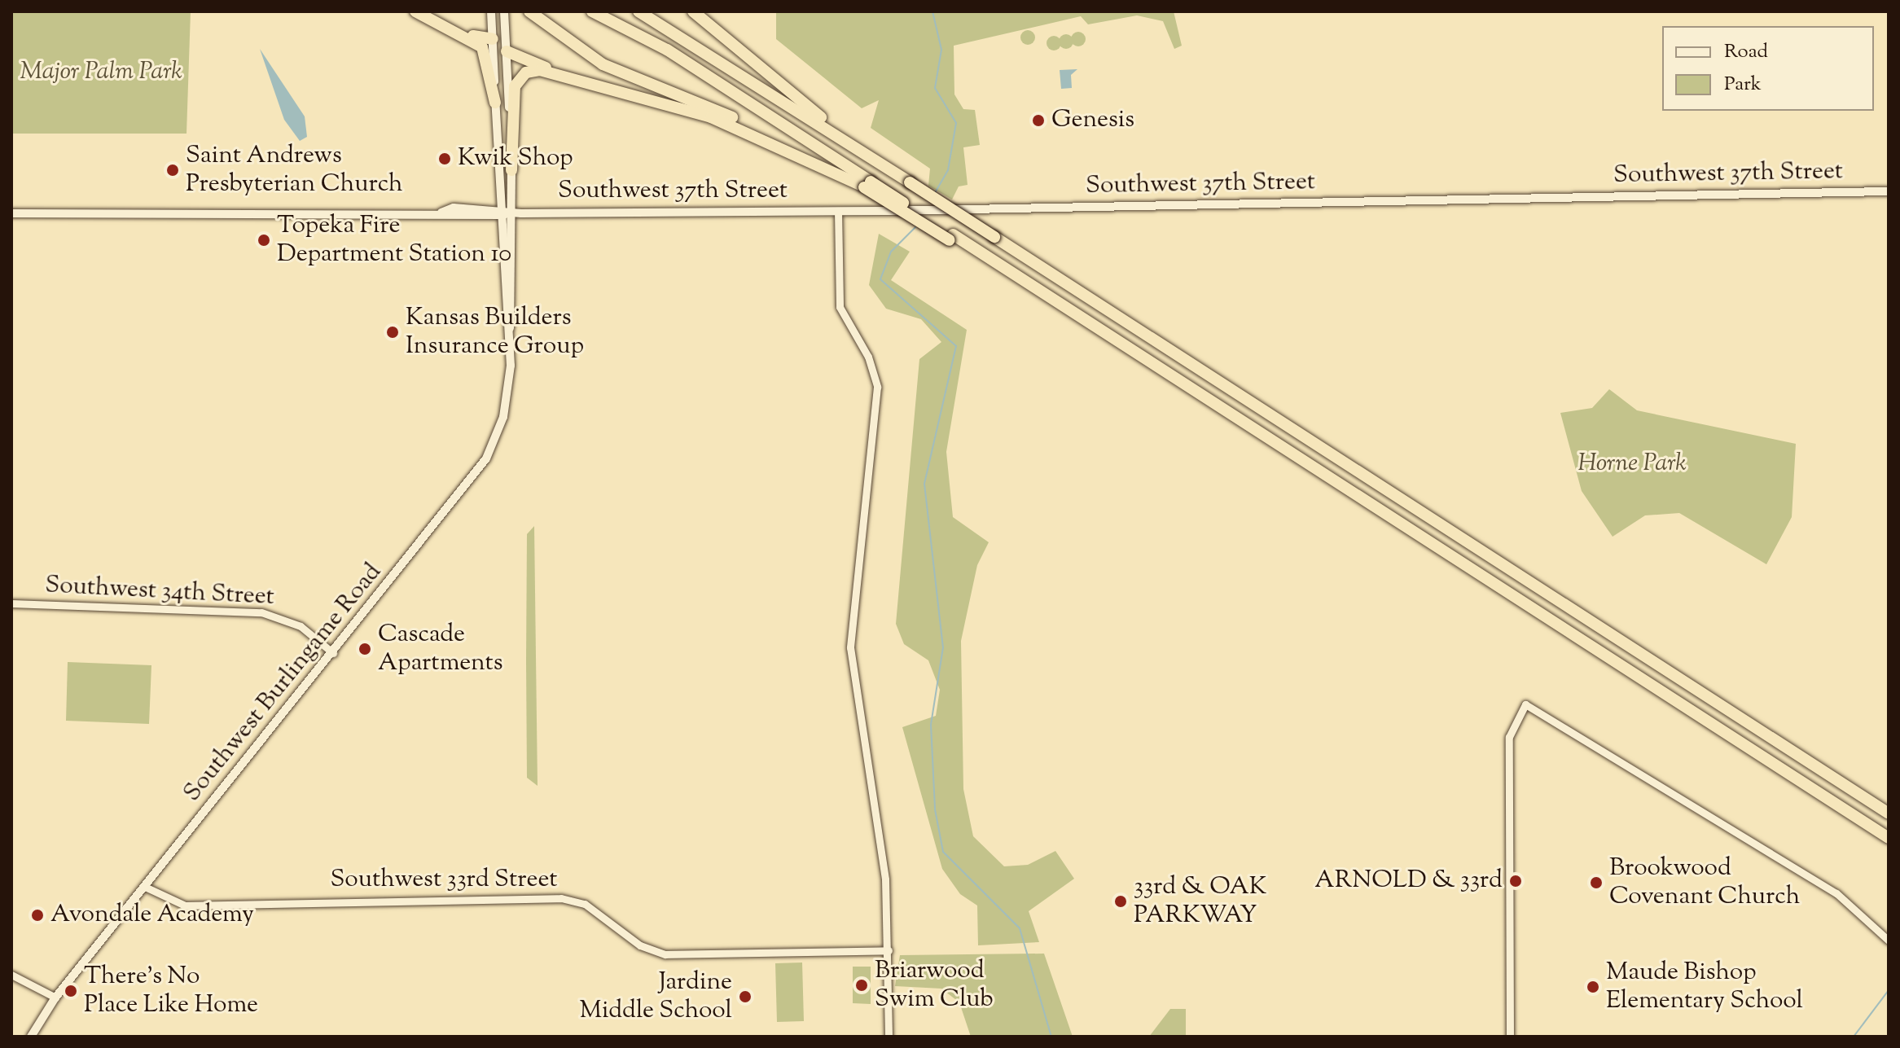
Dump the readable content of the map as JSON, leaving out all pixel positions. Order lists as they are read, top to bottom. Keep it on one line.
{"streets":{"main road":["Southwest 37th Street","Southwest Burlingame Road"],"street":["Southwest 34th Street","Southwest 33rd Street"]},"crossings":[["Southwest 37th Street","Southwest Burlingame Road"],["Southwest 34th Street","Southwest Burlingame Road"],["Southwest Burlingame Road","Southwest 33rd Street"]],"parks":["Major Palm Park","Horne Park"],"places":["Genesis","Kwik Shop","Saint Andrews Presbyterian Church","Topeka Fire Department Station 10","Kansas Builders Insurance Group","Cascade Apartments","ARNOLD & 33rd","Brookwood Covenant Church","33rd & OAK PARKWAY","Avondale Academy","Briarwood Swim Club","Maude Bishop Elementary School","There’s No Place Like Home","Jardine Middle School"],"legend":["Road","Park"]}
